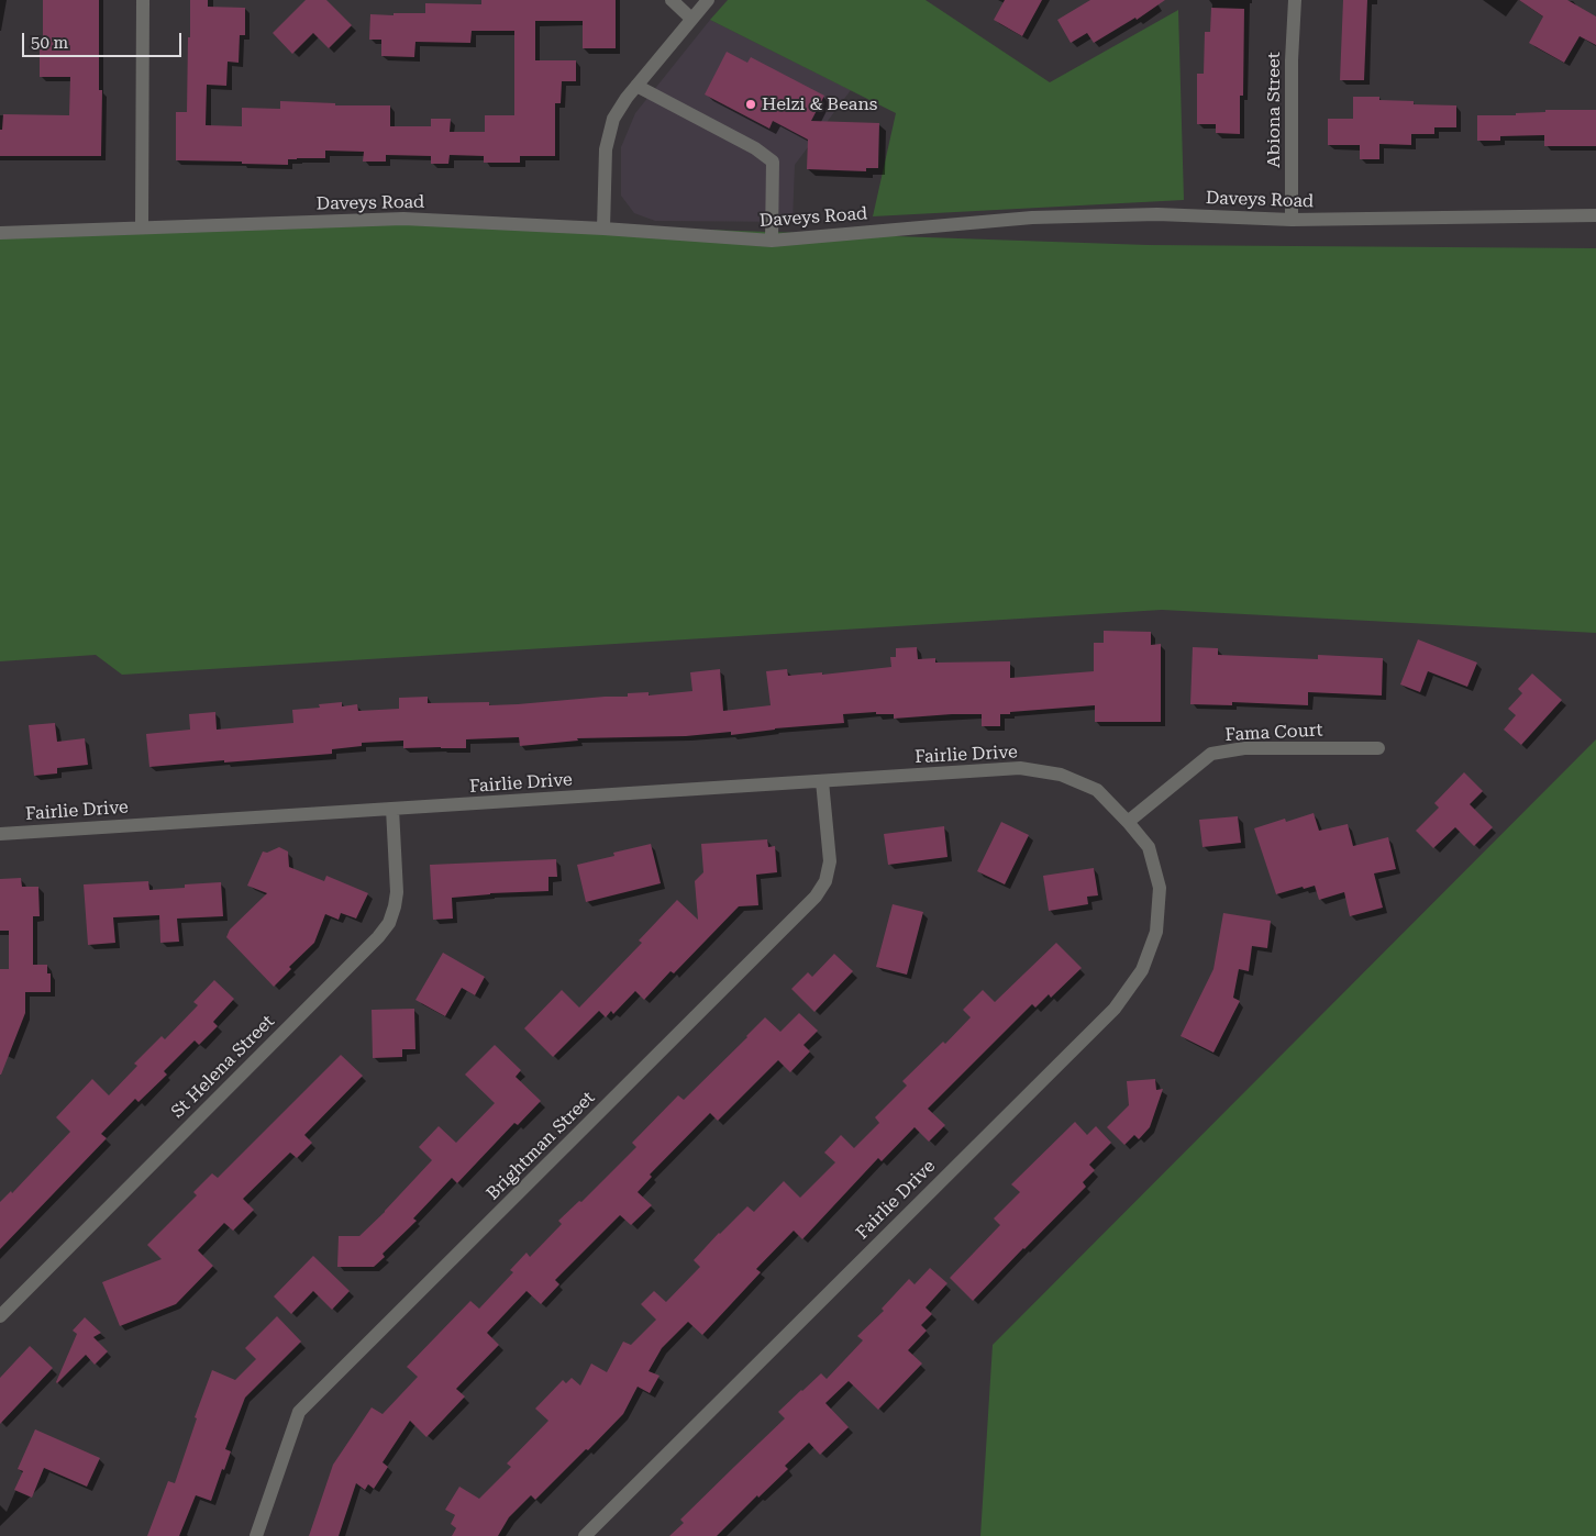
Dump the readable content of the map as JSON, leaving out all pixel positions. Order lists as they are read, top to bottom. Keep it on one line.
{"streets":{"street":["Abiona Street","Daveys Road","Fama Court","Fairlie Drive","St Helena Street","Brightman Street"]},"crossings":[["Abiona Street","Daveys Road"],["Fama Court","Fairlie Drive"],["Fairlie Drive","St Helena Street"],["Fairlie Drive","Brightman Street"]],"places":["Helzi & Beans"],"scale_bar":"50 m"}
